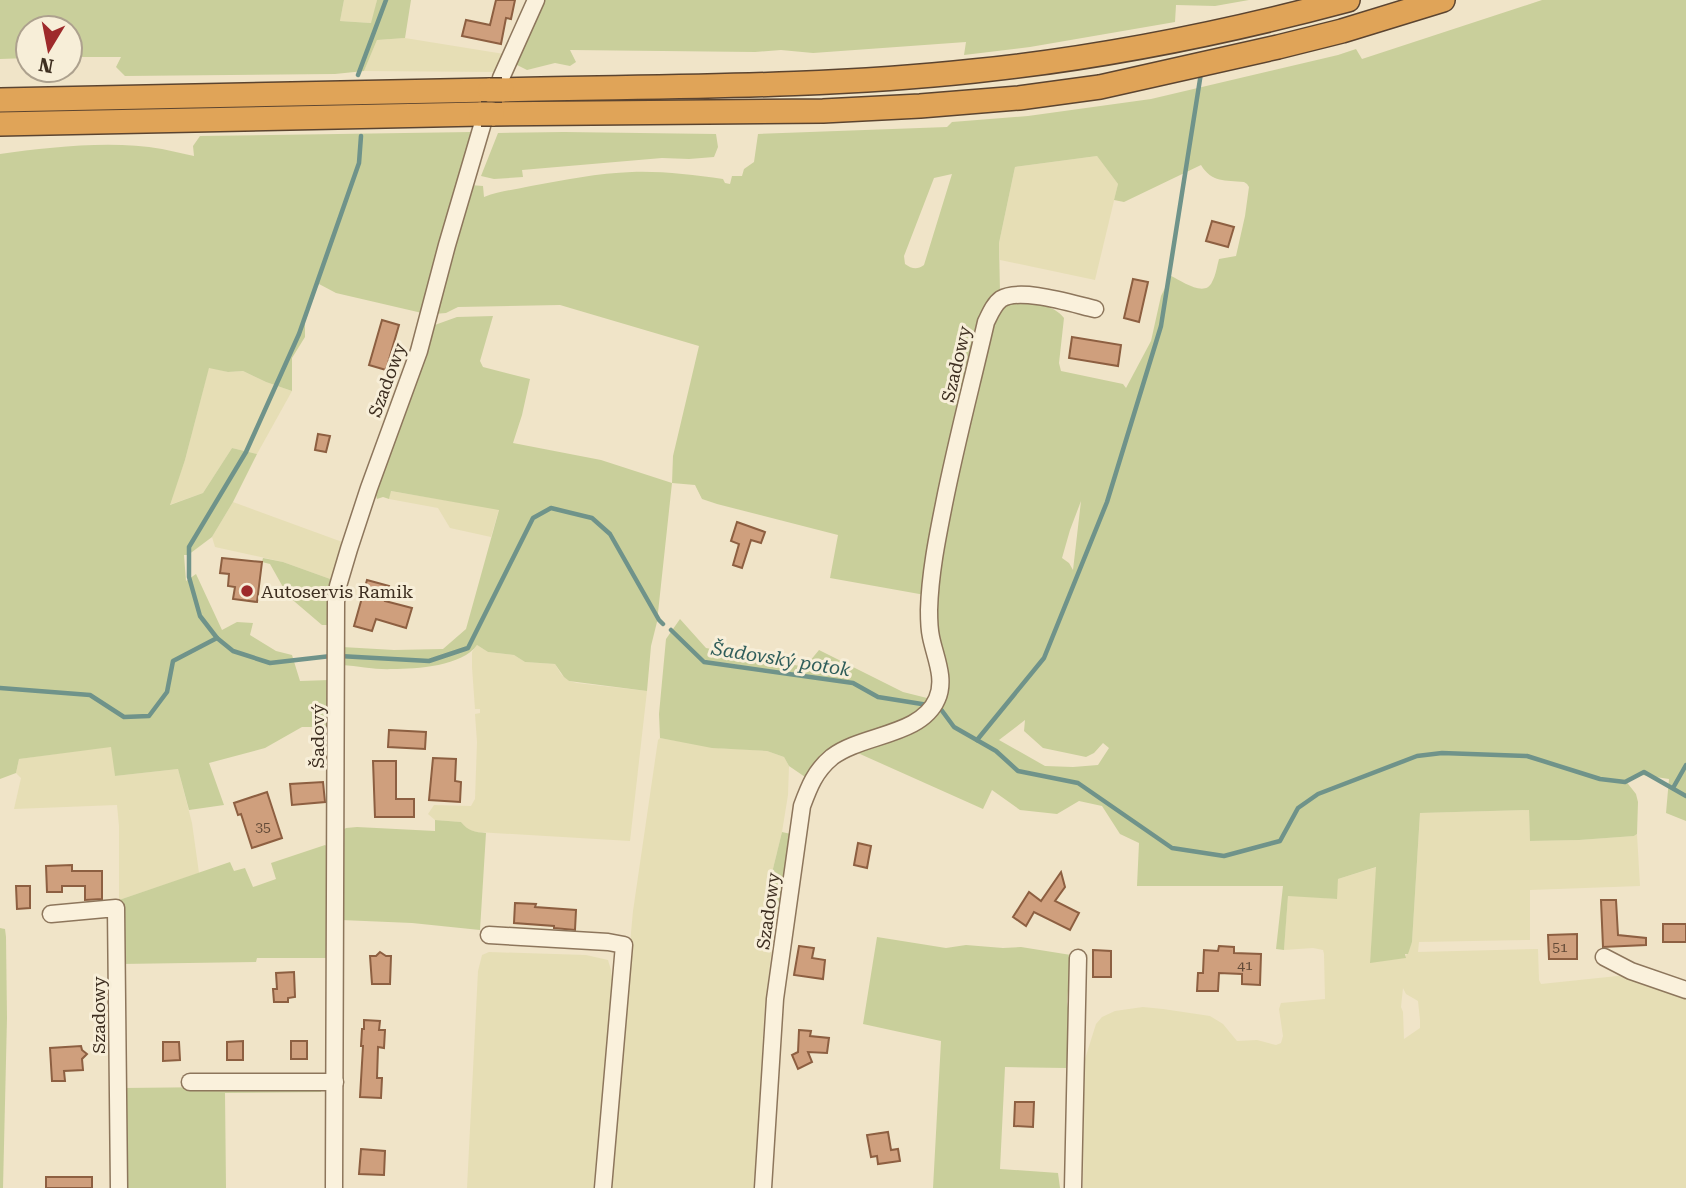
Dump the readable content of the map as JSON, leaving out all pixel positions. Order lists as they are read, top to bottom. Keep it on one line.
{"streets":{"street":["Szadowy","Šadový"]},"crossings":[["Szadowy","Šadový"]],"water":["Šadovský potok"],"places":["Autoservis Ramik"],"house_numbers":["35","51","41"],"north":"bottom"}
